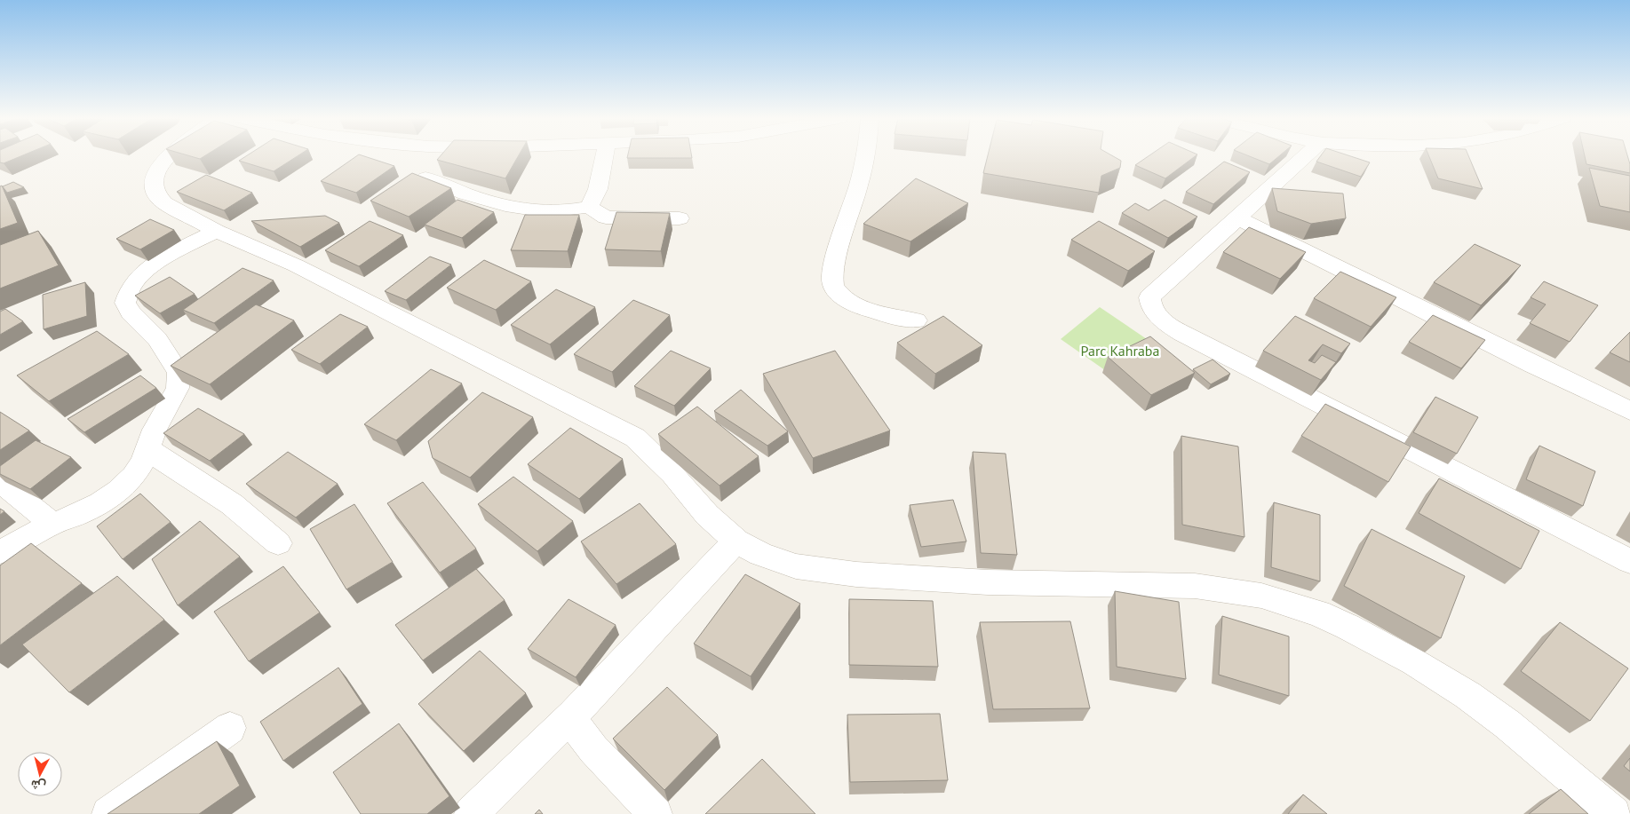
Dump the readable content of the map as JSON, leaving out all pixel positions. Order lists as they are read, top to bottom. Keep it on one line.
{"parks":["Parc Kahraba"],"north":"bottom"}
